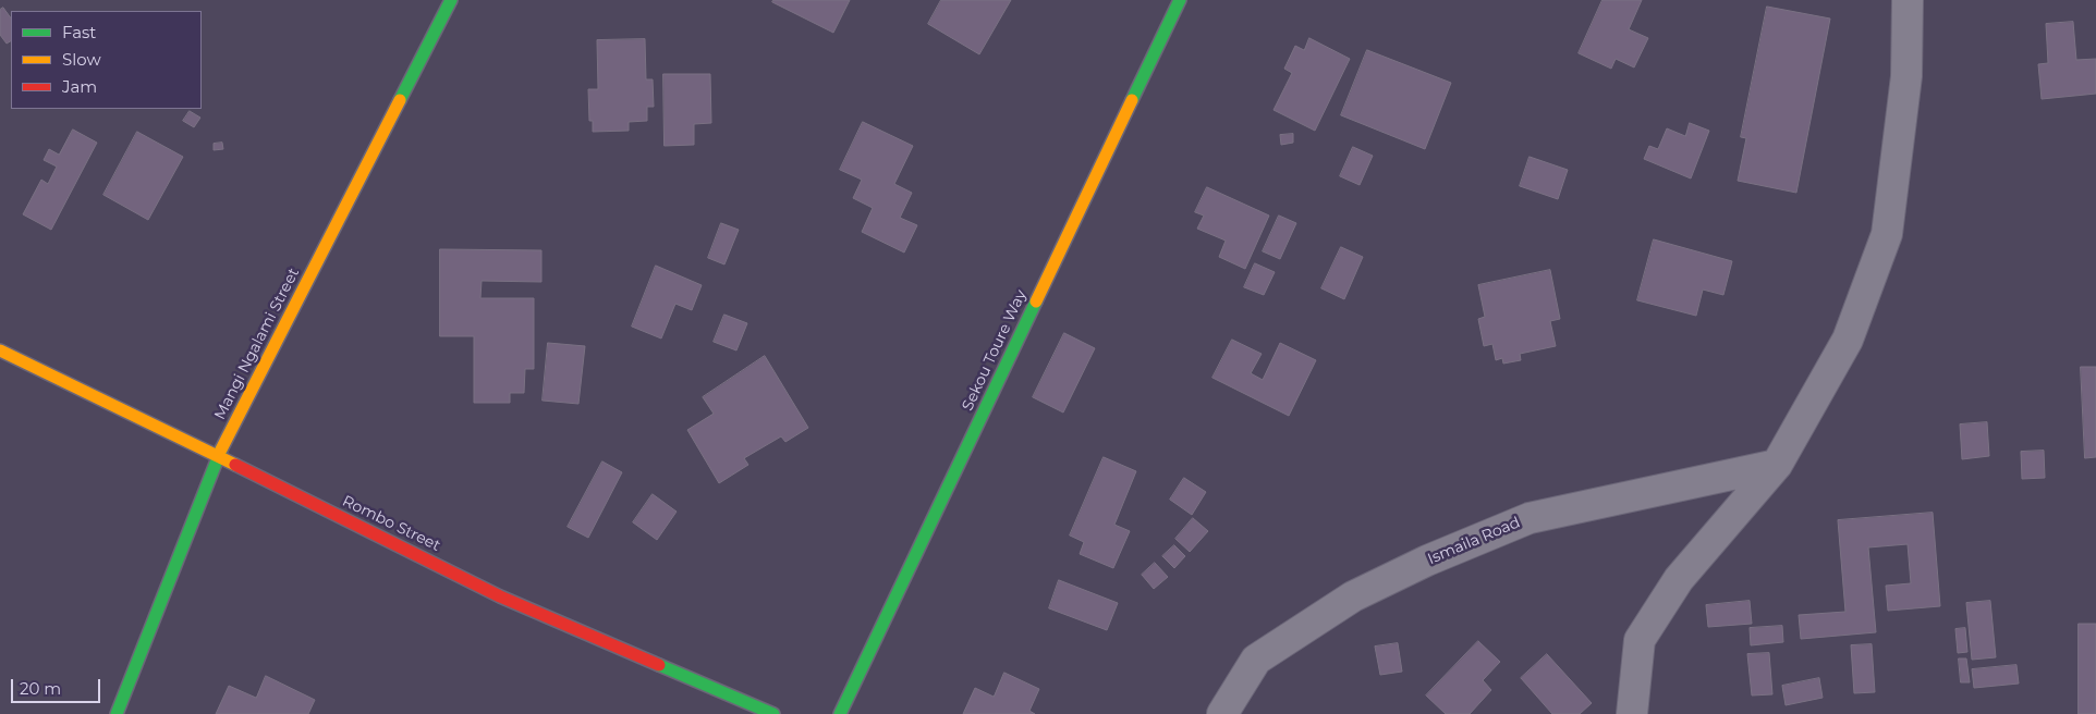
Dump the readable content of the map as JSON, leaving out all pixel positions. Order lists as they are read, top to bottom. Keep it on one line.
{"streets":{"street":["Mangi Ngalami Street","Sekou Toure Way","Rombo Street","Ismaila Road"]},"crossings":[["Mangi Ngalami Street","Rombo Street"]],"legend":["Fast","Slow","Jam"],"scale_bar":"20 m"}
